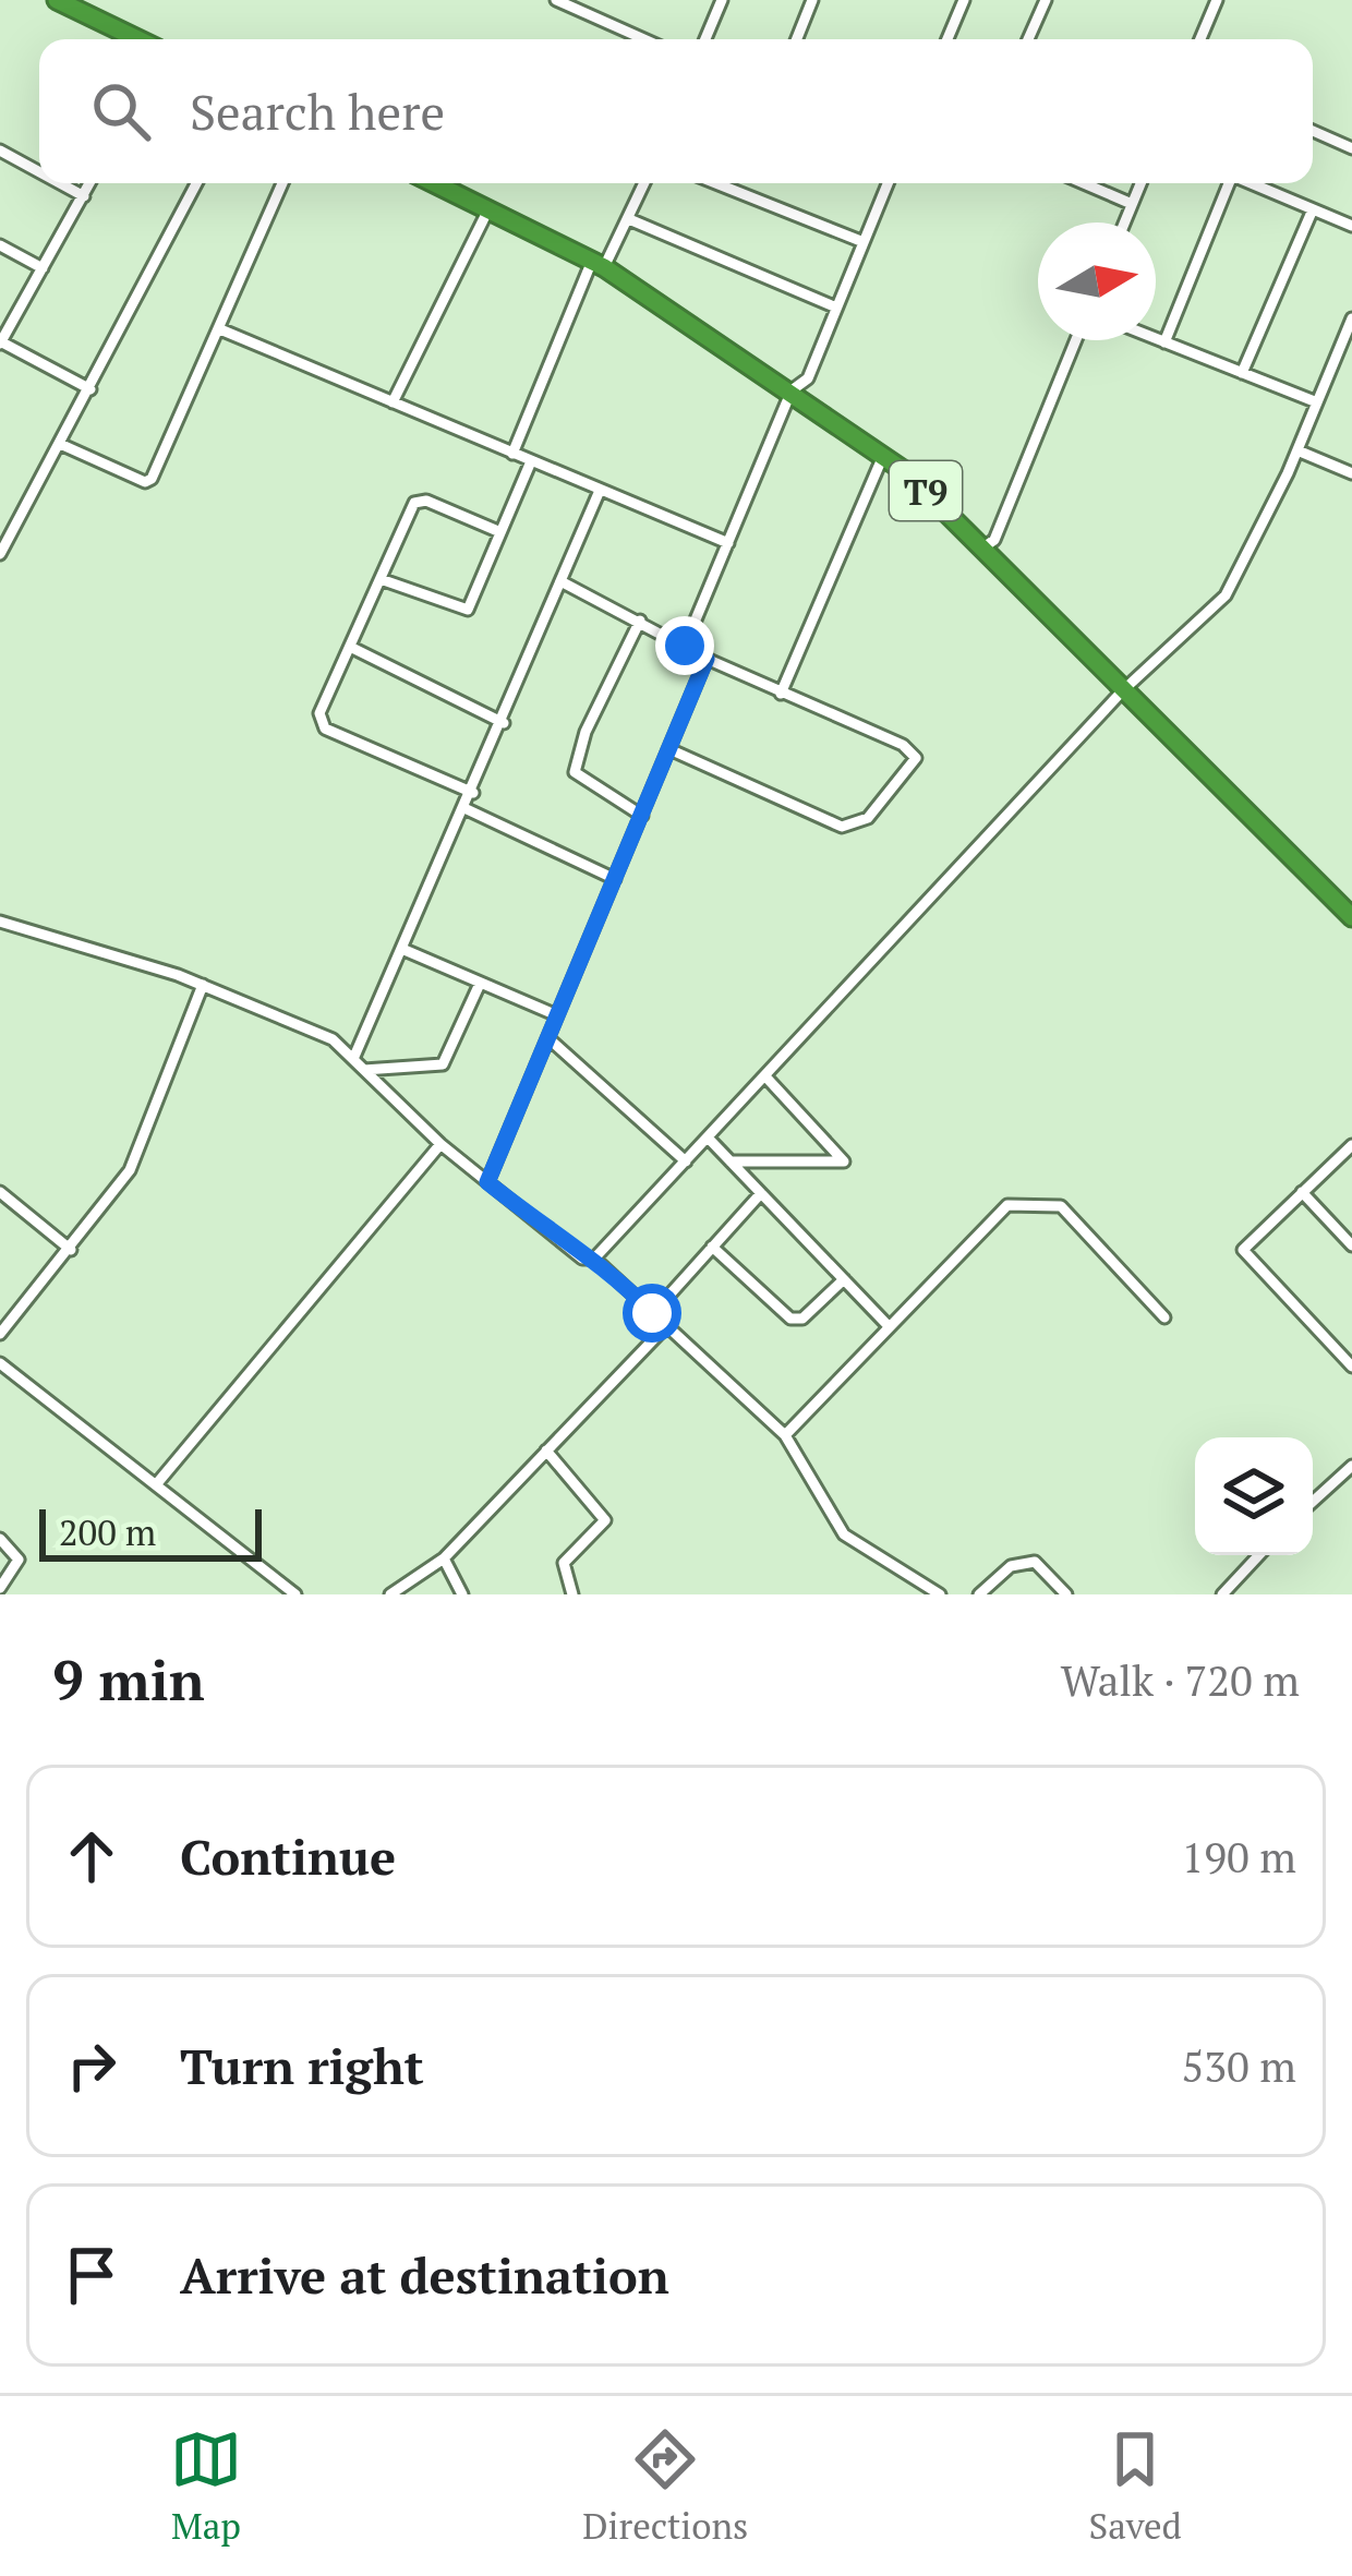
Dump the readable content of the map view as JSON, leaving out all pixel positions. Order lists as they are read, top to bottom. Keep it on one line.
{"streets":{"highway":["T9"]},"scale_bar":"200 m","north":"right","page":{"search":"Search here","scale":"200 m","heading":["9 min","Walk · 720 m"],"list":[["Continue","190 m"],["Turn right","530 m"],"Arrive at destination"],"nav":["Map","Directions","Saved"]}}
